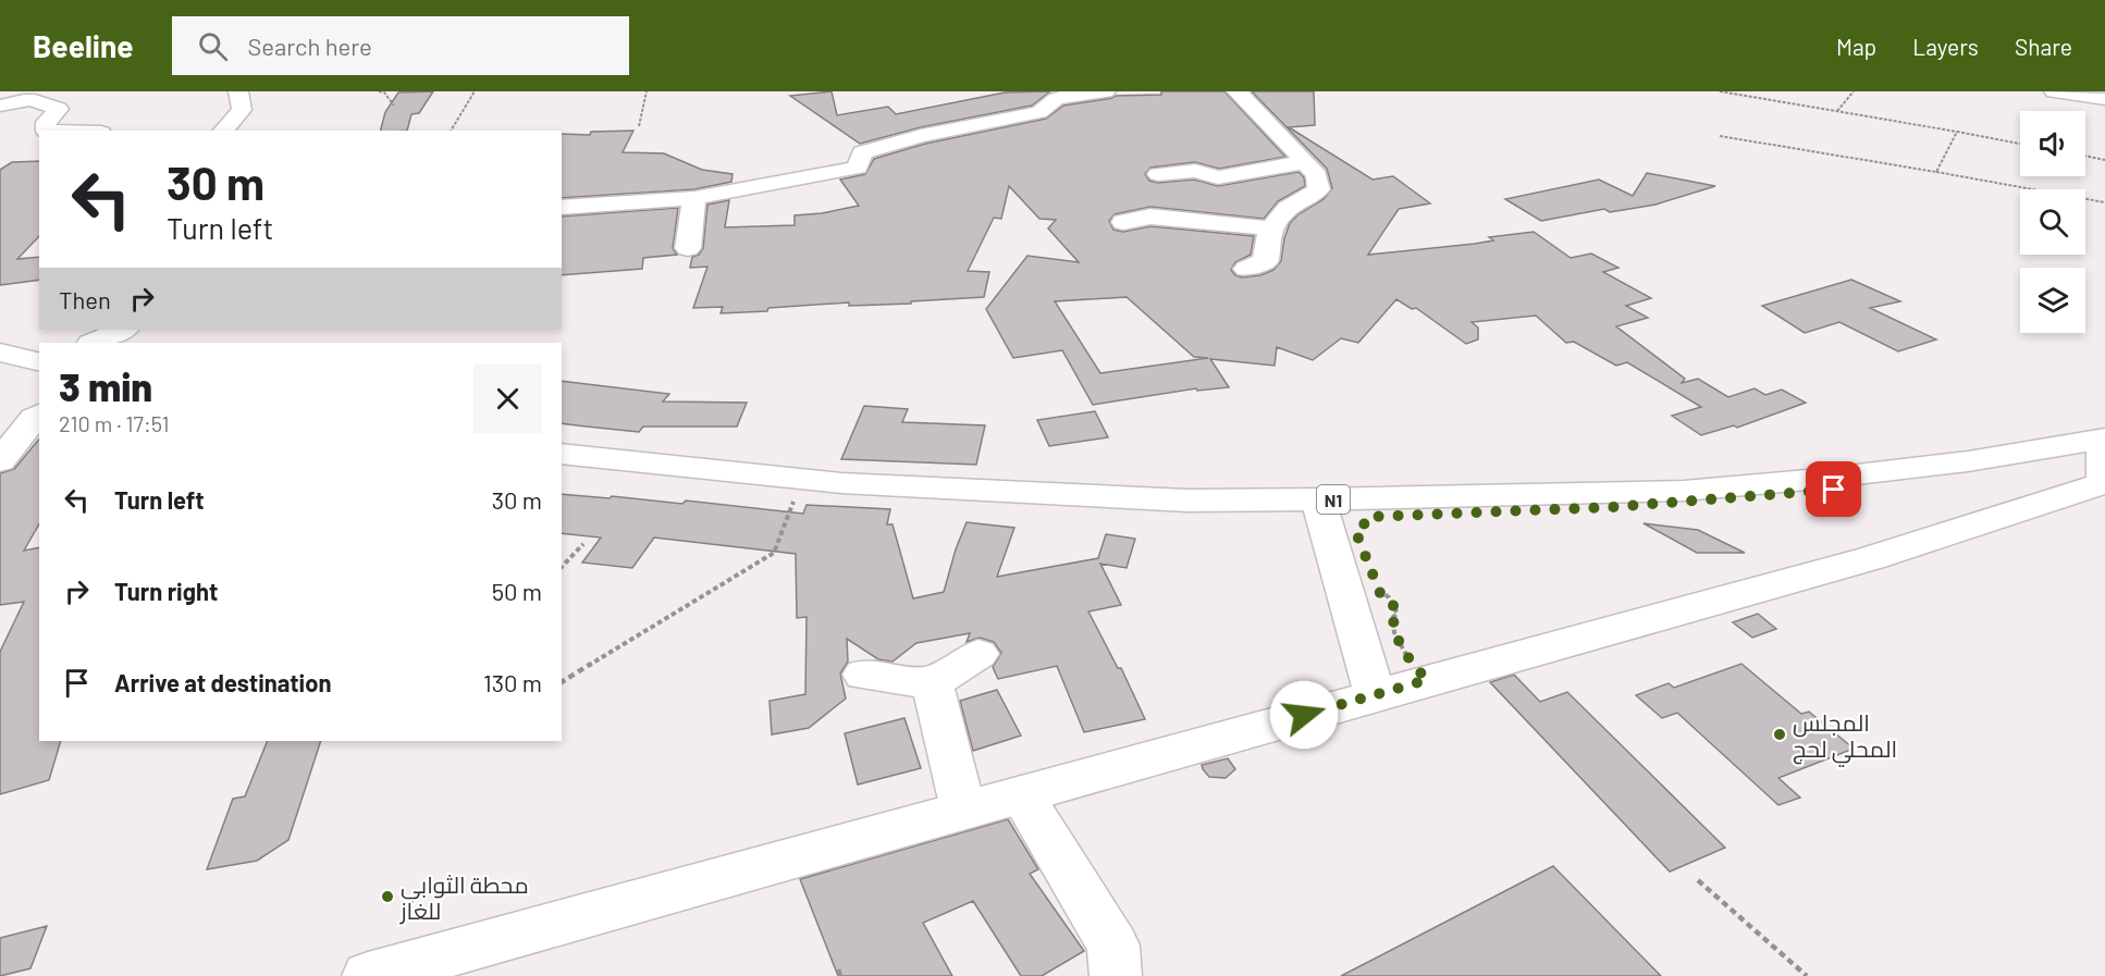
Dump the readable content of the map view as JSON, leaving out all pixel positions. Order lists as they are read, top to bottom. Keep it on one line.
{"streets":{"main road":["N1"]},"places":["المجلس المحلي لحج","محطة الثوابي للغاز"],"page":{"header":"Beeline","search":"Search here","nav":["Map","Layers","Share"],"turn":["30 m","Turn left"],"then":"Then","heading":["3 min","210 m · 17:51"],"list":[{"name":"Turn left","value":"30 m"},{"name":"Turn right","value":"50 m"},{"name":"Arrive at destination","value":"130 m"}]}}
